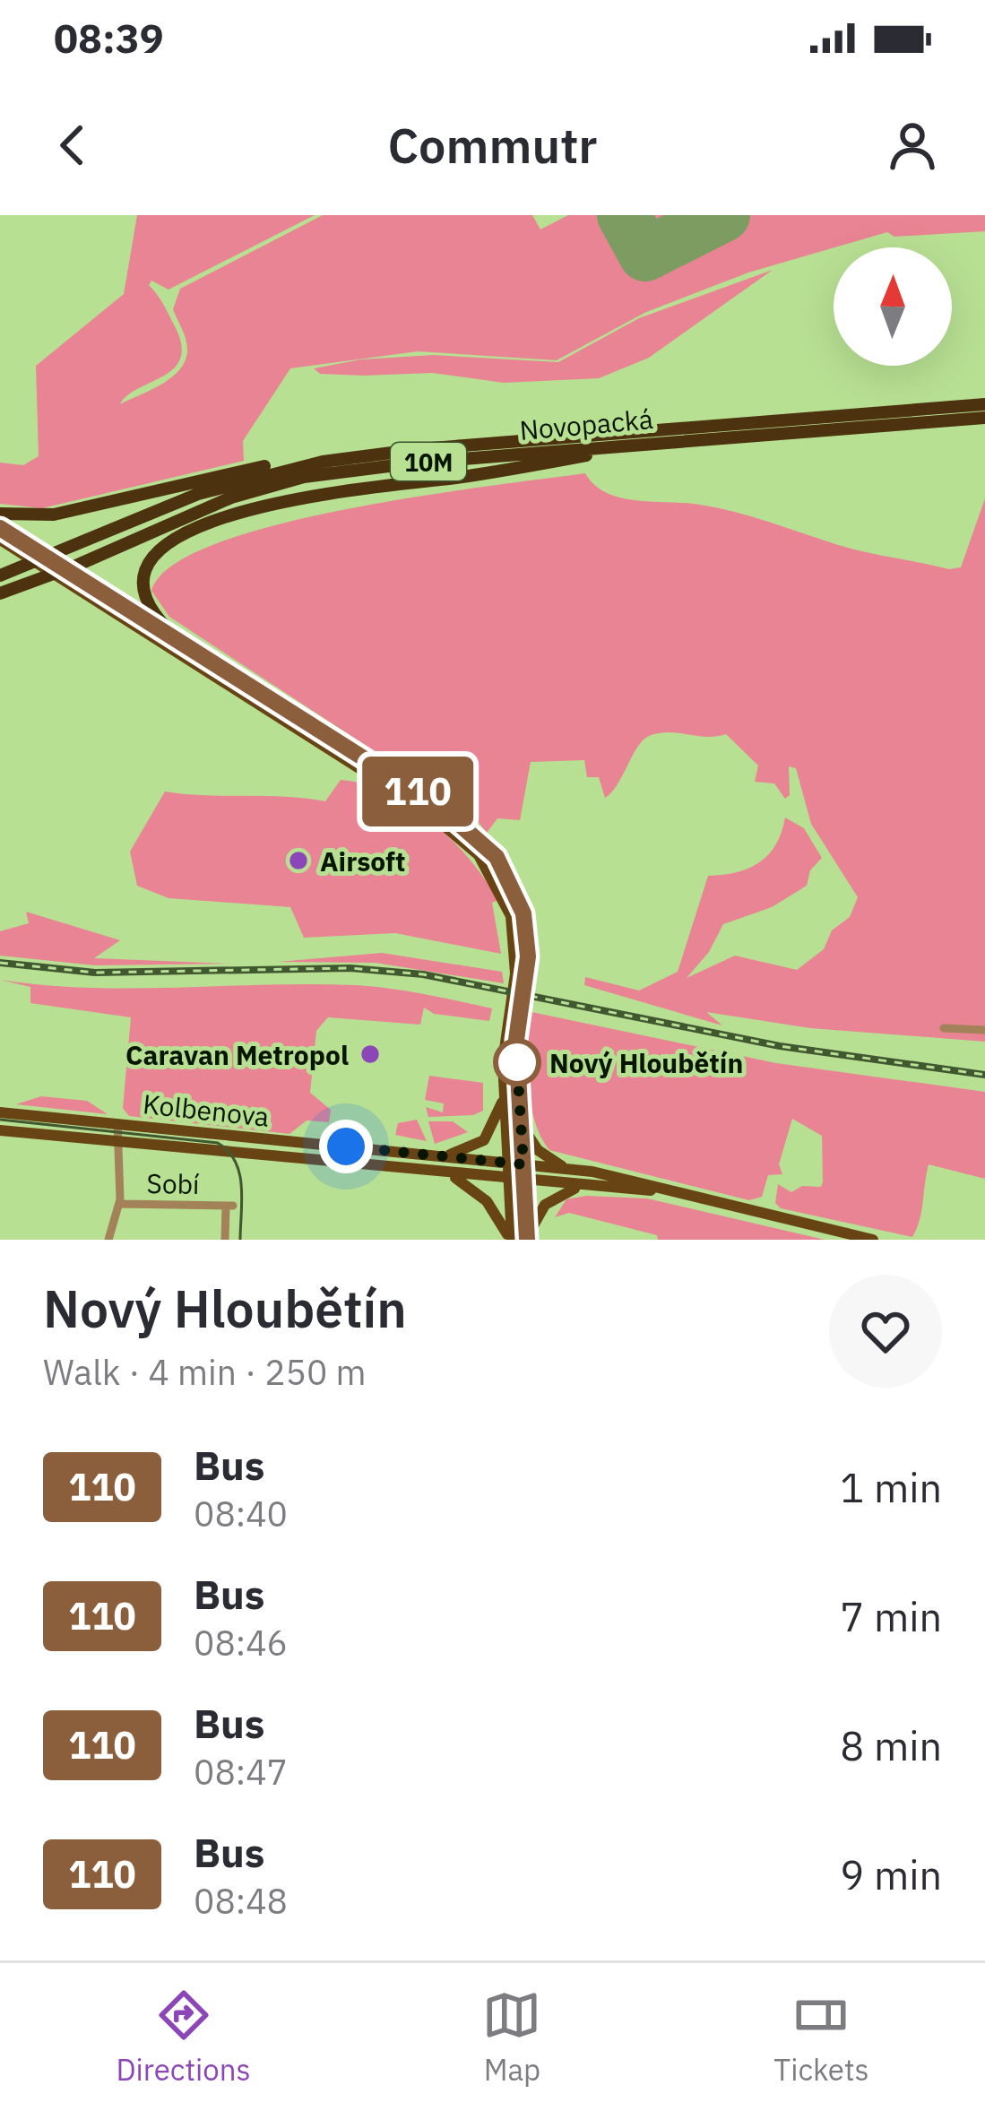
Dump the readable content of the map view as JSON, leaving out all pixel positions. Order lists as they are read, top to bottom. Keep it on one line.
{"streets":{"highway":["Novopacká","10M"],"main road":["Kolbenova"],"street":["Sobí"]},"crossings":[["Novopacká","10M"]],"places":["Airsoft","Caravan Metropol","Nový Hloubětín"],"lines":["bus line 110"],"north":"top","page":{"status":"08:39","header":"Commutr","on_map":"110","heading":["Nový Hloubětín","Walk · 4 min · 250 m"],"list":[{"mark":"110","name":"Bus","note":"08:40","value":"1 min"},{"mark":"110","name":"Bus","note":"08:46","value":"7 min"},{"mark":"110","name":"Bus","note":"08:47","value":"8 min"},{"mark":"110","name":"Bus","note":"08:48","value":"9 min"}],"tabs":["Directions","Map","Tickets"]}}
